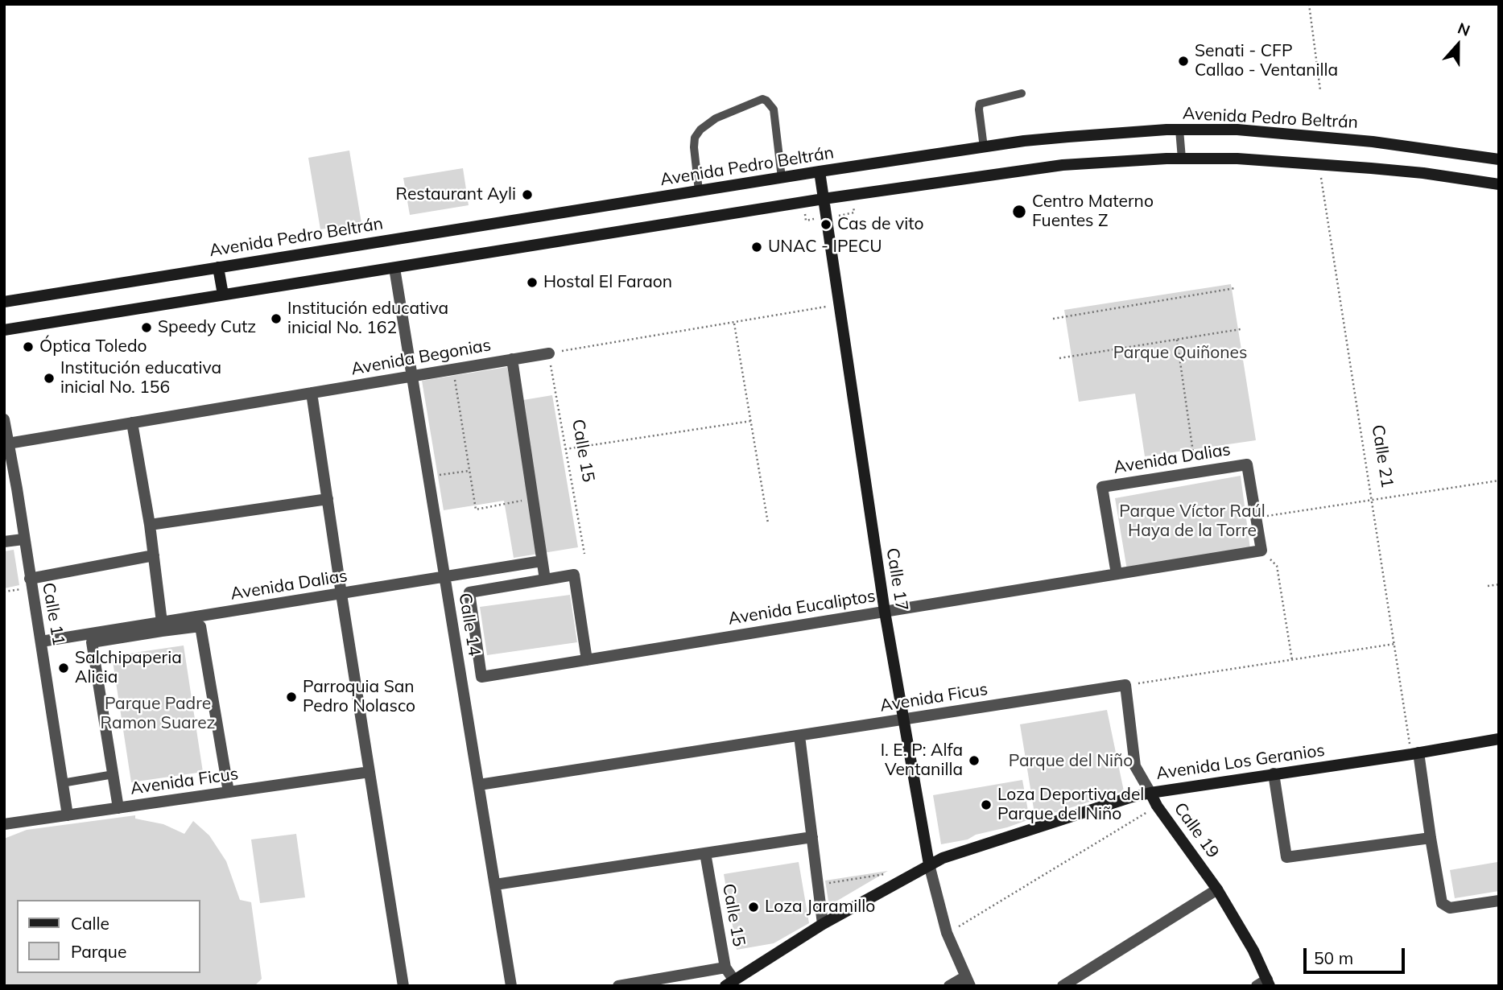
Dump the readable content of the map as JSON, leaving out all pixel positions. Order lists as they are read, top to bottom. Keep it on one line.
{"streets":{"main road":["Avenida Pedro Beltrán","Calle 17","Avenida Los Geranios","Calle 19"],"street":["Avenida Begonias","Calle 15","Avenida Dalias","Avenida Eucaliptos","Calle 11","Calle 14","Avenida Ficus"],"path":["Calle 21"]},"crossings":[["Avenida Pedro Beltrán","Calle 17"],["Avenida Begonias","Calle 15"],["Avenida Begonias","Calle 11"],["Avenida Begonias","Calle 14"],["Calle 15","Avenida Los Geranios"],["Calle 21","Avenida Los Geranios"],["Avenida Dalias","Avenida Eucaliptos"],["Avenida Dalias","Calle 11"],["Avenida Dalias","Calle 14"],["Calle 17","Avenida Eucaliptos"],["Calle 17","Avenida Ficus"],["Calle 17","Avenida Los Geranios"],["Avenida Eucaliptos","Calle 14"],["Calle 11","Avenida Ficus"],["Calle 14","Avenida Ficus"],["Avenida Ficus","Calle 19"],["Avenida Los Geranios","Calle 19"]],"parks":["Parque Quiñones","Parque Víctor Raúl Haya de la Torre","Parque Padre Ramon Suarez","Parque del Niño"],"places":["Senati - CFP Callao - Ventanilla","Restaurant Ayli","Centro Materno Fuentes Z","Cas de vito","UNAC - IPECU","Hostal El Faraon","Institución educativa inicial No. 162","Speedy Cutz","Óptica Toledo","Institución educativa inicial No. 156","Salchipaperia Alicia","Parroquia San Pedro Nolasco","I. E. P: Alfa Ventanilla","Loza Deportiva del Parque del Niño","Loza Jaramillo"],"legend":["Calle","Parque"],"scale_bar":"50 m","north":"top"}
